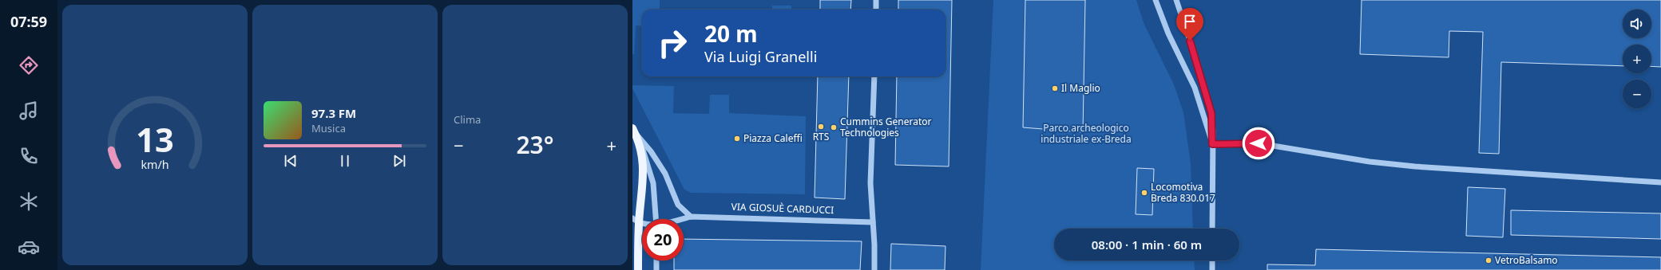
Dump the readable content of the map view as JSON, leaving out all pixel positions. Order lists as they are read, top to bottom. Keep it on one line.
{"streets":{"street":["VIA GIOSUÈ CARDUCCI"]},"parks":["Parco archeologico industriale ex-Breda"],"places":["Il Maglio","RTS","Cummins Generator Technologies","Piazza Caleffi","Locomotiva Breda 830.017","VetroBalsamo"],"page":{"tabs":"07:59","tile":"Clima","map_buttons":["+","−"],"turn":["20 m","Via Luigi Granelli"],"song":["97.3 FM","Musica"],"heat":["−","23°","+"],"limit":"20","trip":"08:00 · 1 min · 60 m","gauge":["13","km/h"]}}
